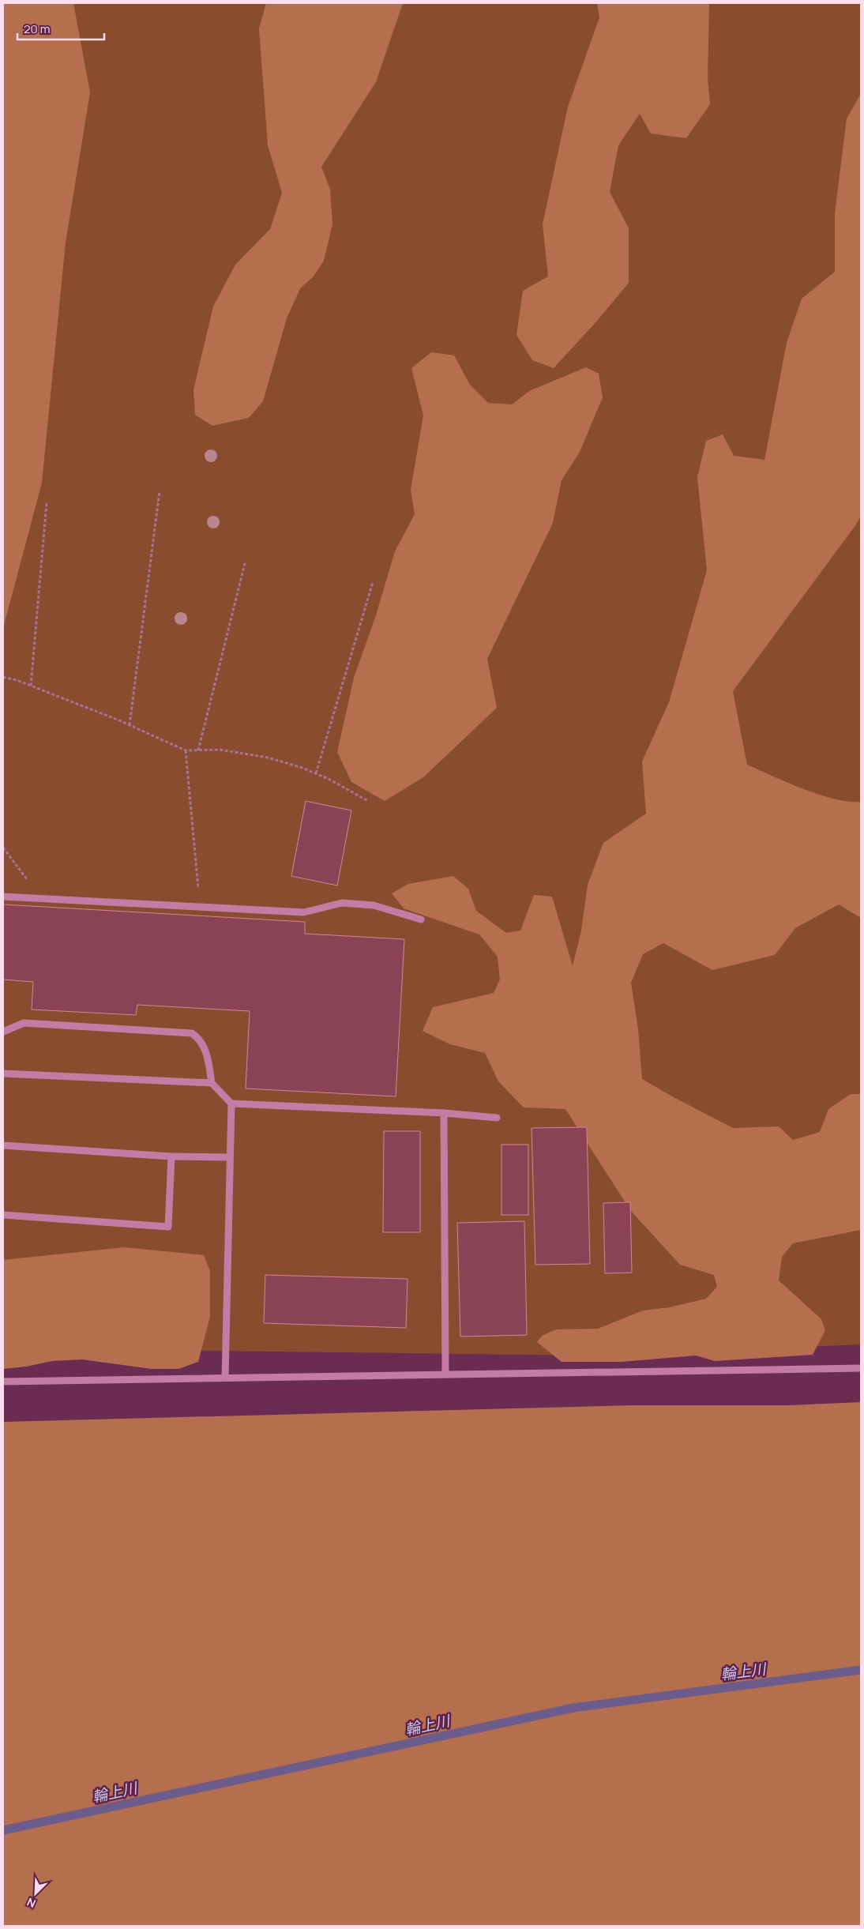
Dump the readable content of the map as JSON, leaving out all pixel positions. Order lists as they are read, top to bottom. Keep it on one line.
{"water":["輪上川"],"scale_bar":"20 m","north":"bottom left"}
